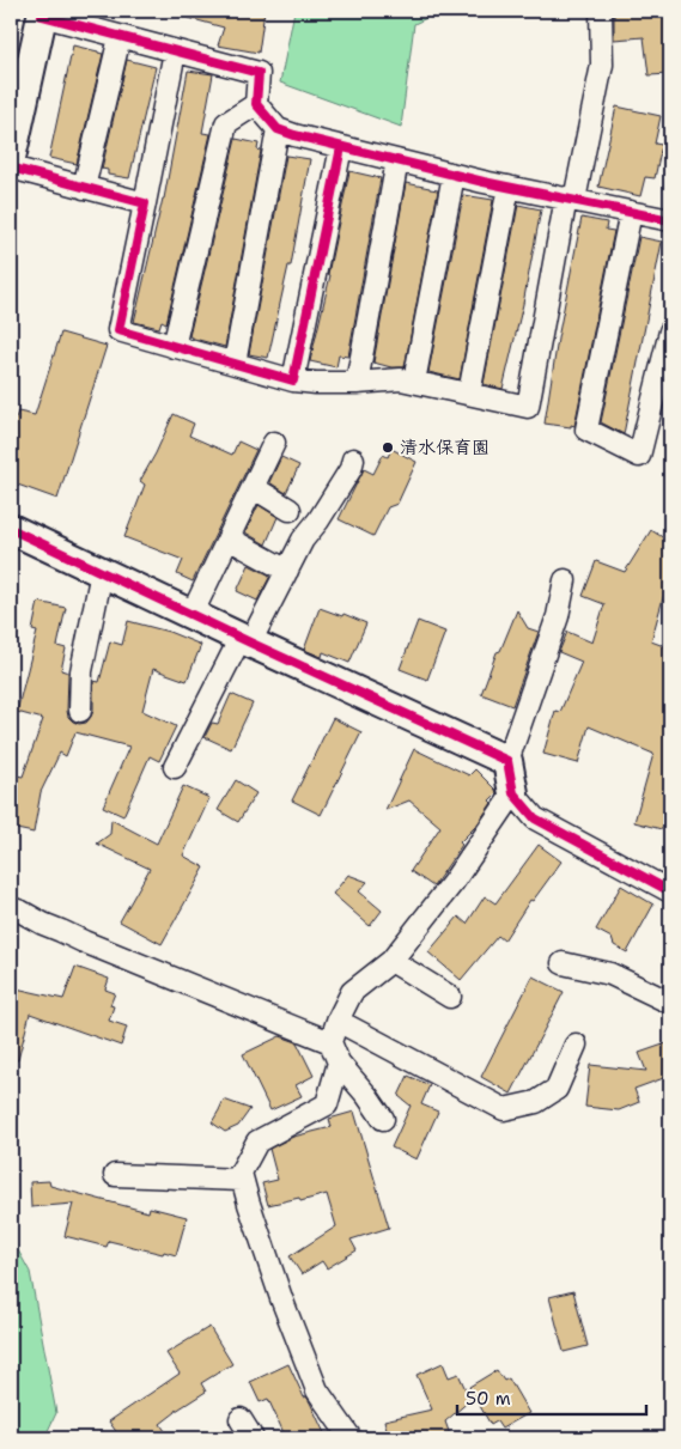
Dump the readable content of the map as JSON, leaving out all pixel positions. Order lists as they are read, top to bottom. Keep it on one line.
{"places":["清水保育園"],"scale_bar":"50 m"}
